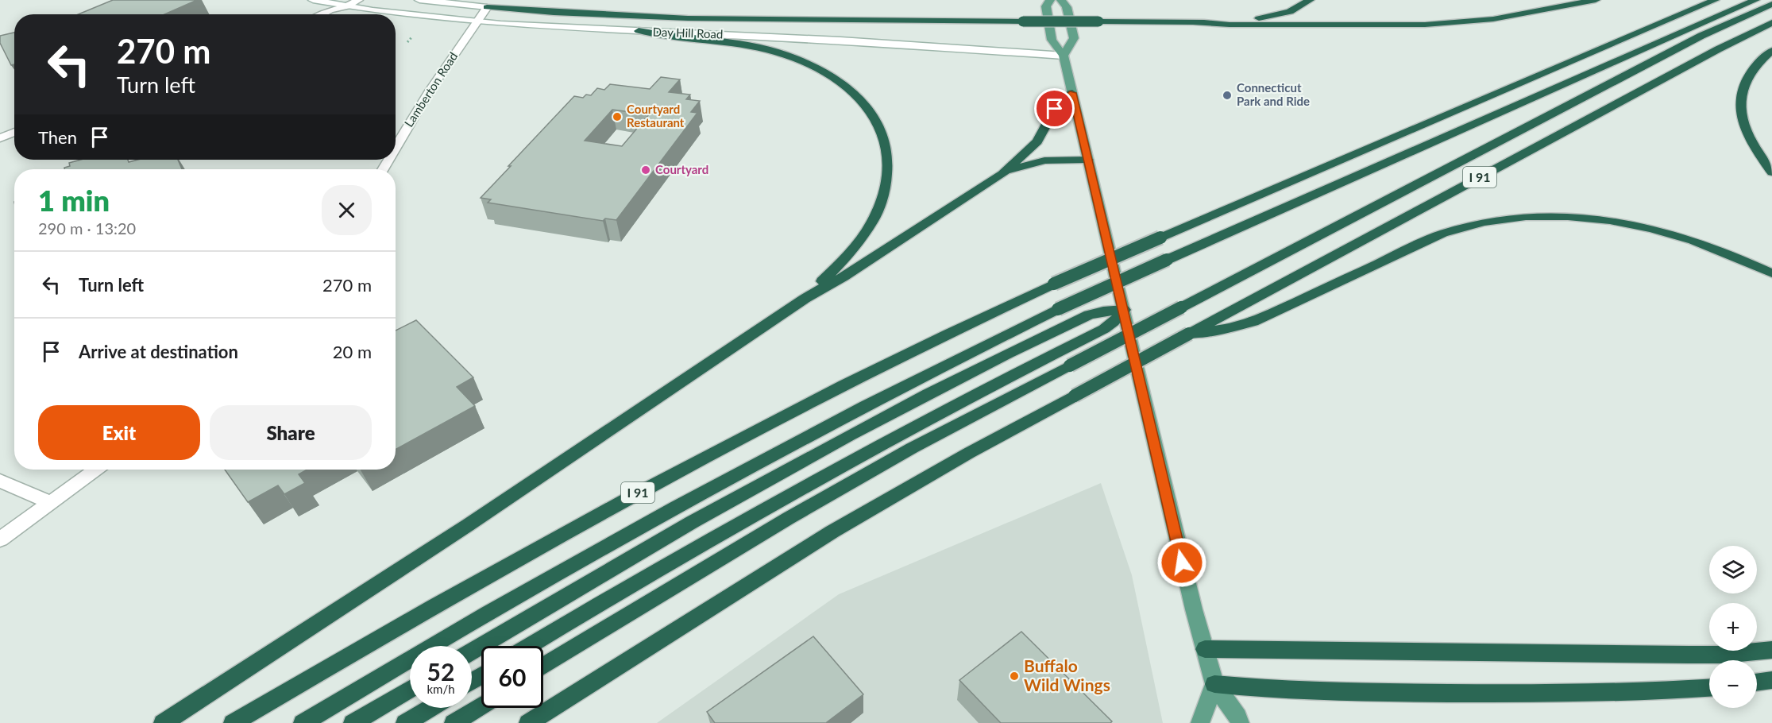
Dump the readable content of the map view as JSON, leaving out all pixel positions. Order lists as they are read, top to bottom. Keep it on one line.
{"streets":{"highway":["I 91"],"main road":["Day Hill Road","Lamberton Road"]},"crossings":[["Day Hill Road","Lamberton Road"]],"places":["Connecticut Park and Ride","Courtyard Restaurant","Courtyard","Buffalo Wild Wings"],"page":{"turn":["270 m","Turn left"],"then":"Then","heading":["1 min","290 m · 13:20"],"list":[{"name":"Turn left","value":"270 m"},{"name":"Arrive at destination","value":"20 m"}],"buttons":["Exit","Share"],"map_buttons":["+","−"],"speed":"52 km/h","limit":"60"}}
